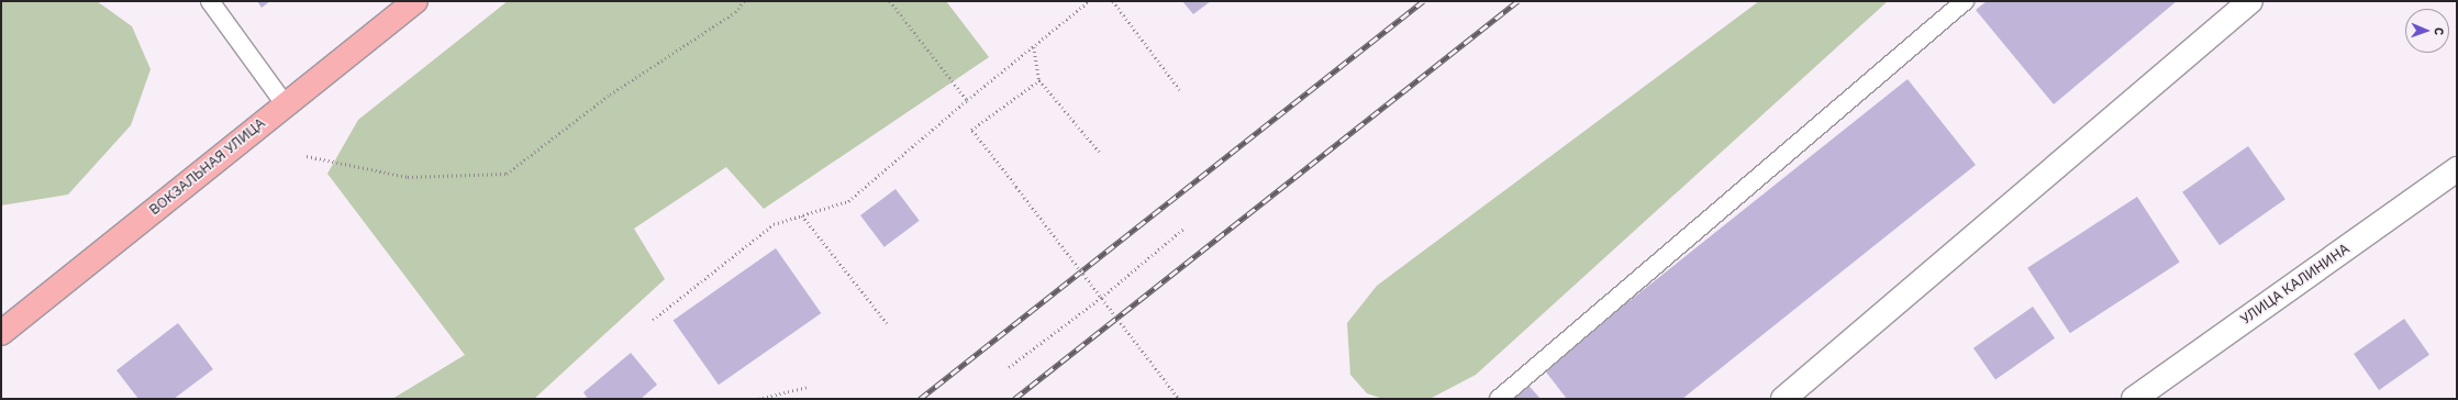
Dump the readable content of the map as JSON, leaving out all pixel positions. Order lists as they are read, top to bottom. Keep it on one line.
{"streets":{"highway":["ВОКЗАЛЬНАЯ УЛИЦА"],"street":["УЛИЦА КАЛИНИНА"]},"north":"right"}
